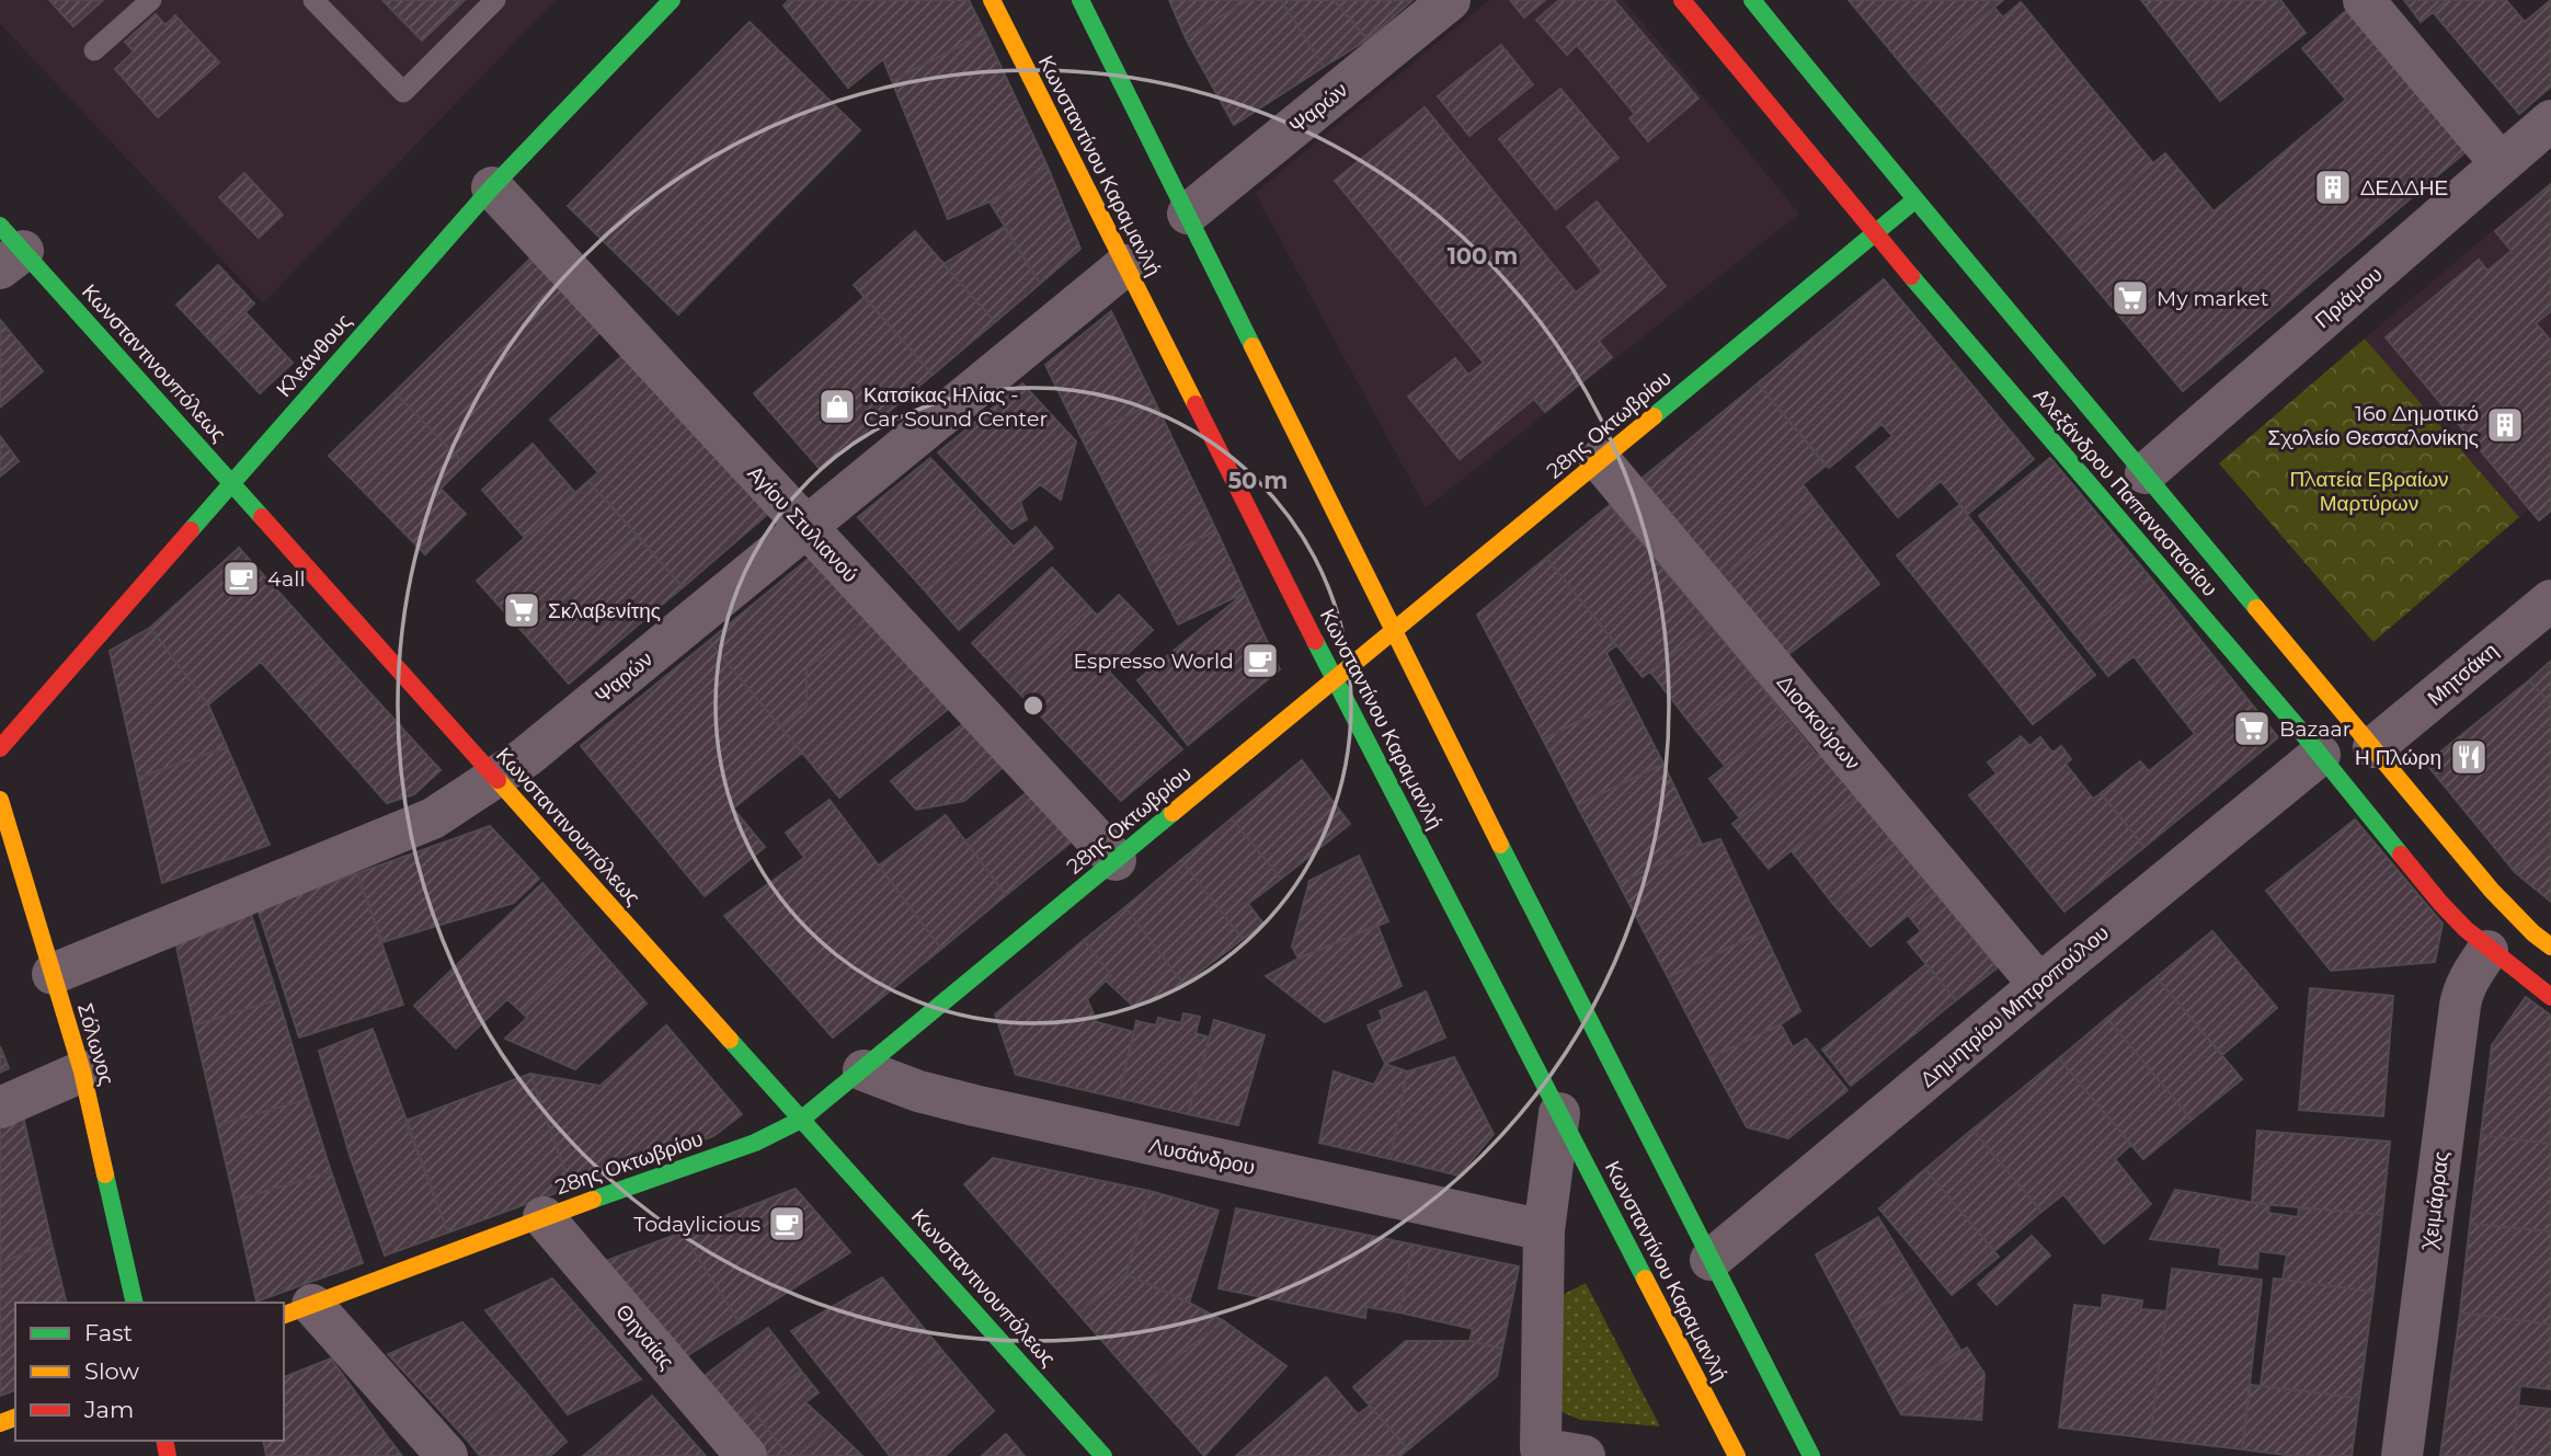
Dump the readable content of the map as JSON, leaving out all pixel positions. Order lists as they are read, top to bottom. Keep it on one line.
{"streets":{"main road":["Κωνσταντίνου Καραμανλή","Κλεάνθους","Κωνσταντινουπόλεως","28ης Οκτωβρίου","Αλεξάνδρου Παπαναστασίου","Σόλωνος"],"street":["Ψαρών","Πριάμου","Αγίου Στυλιανού","Μητσάκη","Διοσκούρων","Δημητρίου Μητροπούλου","Λυσάνδρου","Χειμάρρας","Θηναίας"]},"crossings":[["Ψαρών","Κωνσταντίνου Καραμανλή"],["Ψαρών","Κωνσταντινουπόλεως"],["Ψαρών","Αγίου Στυλιανού"],["Ψαρών","Σόλωνος"],["Κωνσταντίνου Καραμανλή","28ης Οκτωβρίου"],["Πριάμου","Αλεξάνδρου Παπαναστασίου"],["Κλεάνθους","Κωνσταντινουπόλεως"],["Κλεάνθους","Αγίου Στυλιανού"],["Κωνσταντινουπόλεως","28ης Οκτωβρίου"],["28ης Οκτωβρίου","Αλεξάνδρου Παπαναστασίου"],["28ης Οκτωβρίου","Αγίου Στυλιανού"],["28ης Οκτωβρίου","Διοσκούρων"],["28ης Οκτωβρίου","Λυσάνδρου"],["28ης Οκτωβρίου","Θηναίας"],["Αλεξάνδρου Παπαναστασίου","Μητσάκη"],["Αλεξάνδρου Παπαναστασίου","Δημητρίου Μητροπούλου"],["Αλεξάνδρου Παπαναστασίου","Χειμάρρας"],["Διοσκούρων","Δημητρίου Μητροπούλου"]],"parks":["Πλατεία Εβραίων Μαρτύρων"],"places":{"building":["ΔΕΔΔΗΕ","16ο Δημοτικό Σχολείο Θεσσαλονίκης"],"supermarket":["My market","Σκλαβενίτης","Bazaar"],"shop":["Κατσίκας Ηλίας - Car Sound Center"],"cafe":["4all","Espresso World","Todaylicious"],"restaurant":["Η Πλώρη"]},"legend":["Fast","Slow","Jam"],"rings":["100 m","50 m"]}
